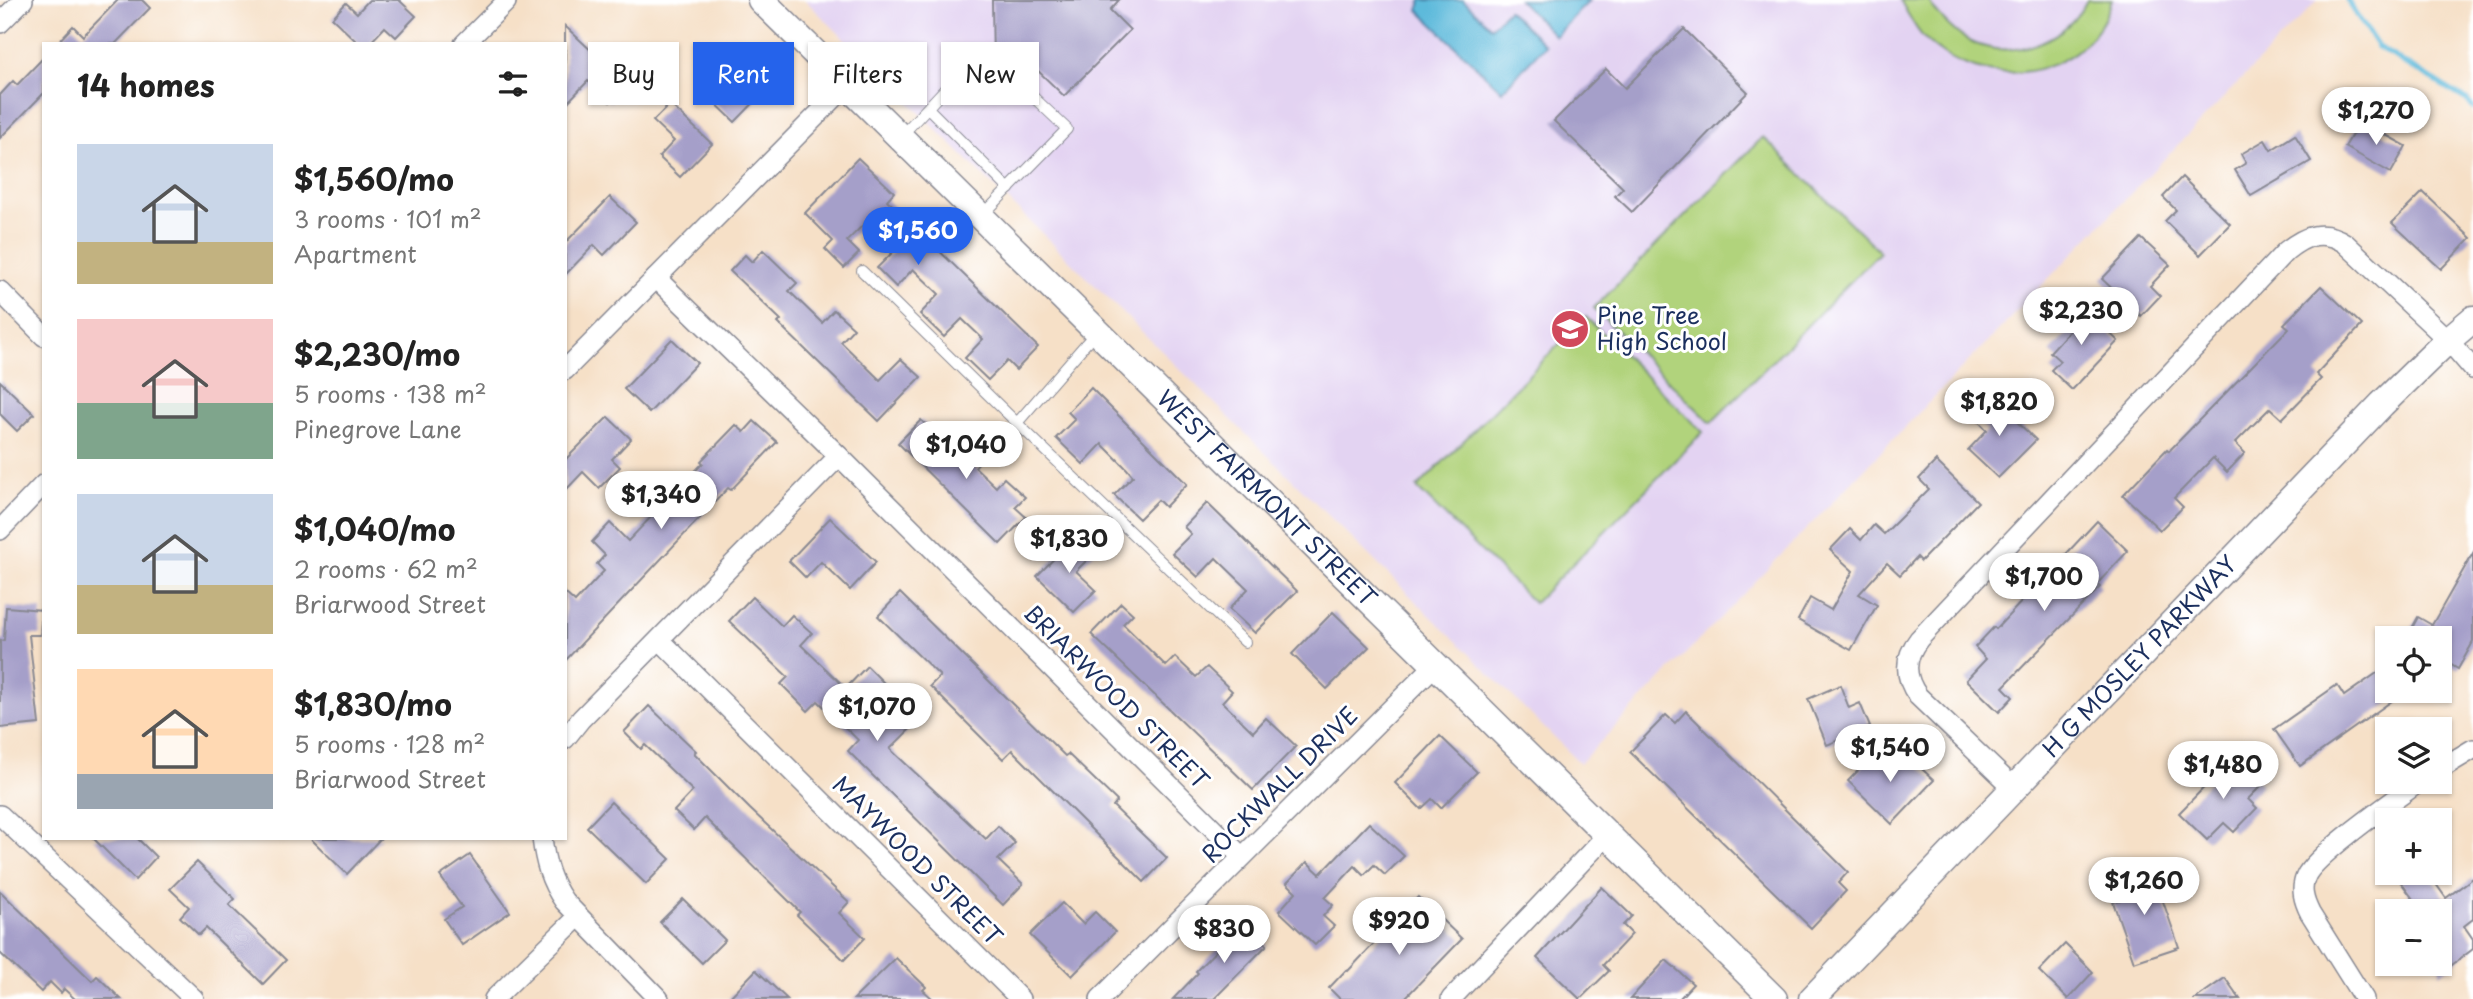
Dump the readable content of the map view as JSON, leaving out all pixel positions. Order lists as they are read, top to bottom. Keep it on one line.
{"streets":{"street":["WEST FAIRMONT STREET","H G MOSLEY PARKWAY","BRIARWOOD STREET","ROCKWALL DRIVE","MAYWOOD STREET"]},"crossings":[["WEST FAIRMONT STREET","ROCKWALL DRIVE"],["BRIARWOOD STREET","ROCKWALL DRIVE"]],"places":{"school or university":["Pine Tree High School"]},"page":{"chip":["Buy","Rent","Filters","New"],"heading":"14 homes","price":["$1,270","$1,560","$2,230","$1,820","$1,040","$1,340","$1,830","$1,700","$1,070","$1,540","$1,480","$1,260","$920","$830"],"list":[{"name":"$1,560/mo","note":"3 rooms · 101 m² · Apartment"},{"name":"$2,230/mo","note":"5 rooms · 138 m² · Pinegrove Lane"},{"name":"$1,040/mo","note":"2 rooms · 62 m² · Briarwood Street"},{"name":"$1,830/mo","note":"5 rooms · 128 m² · Briarwood Street"}],"map_buttons":["+","−"]}}
